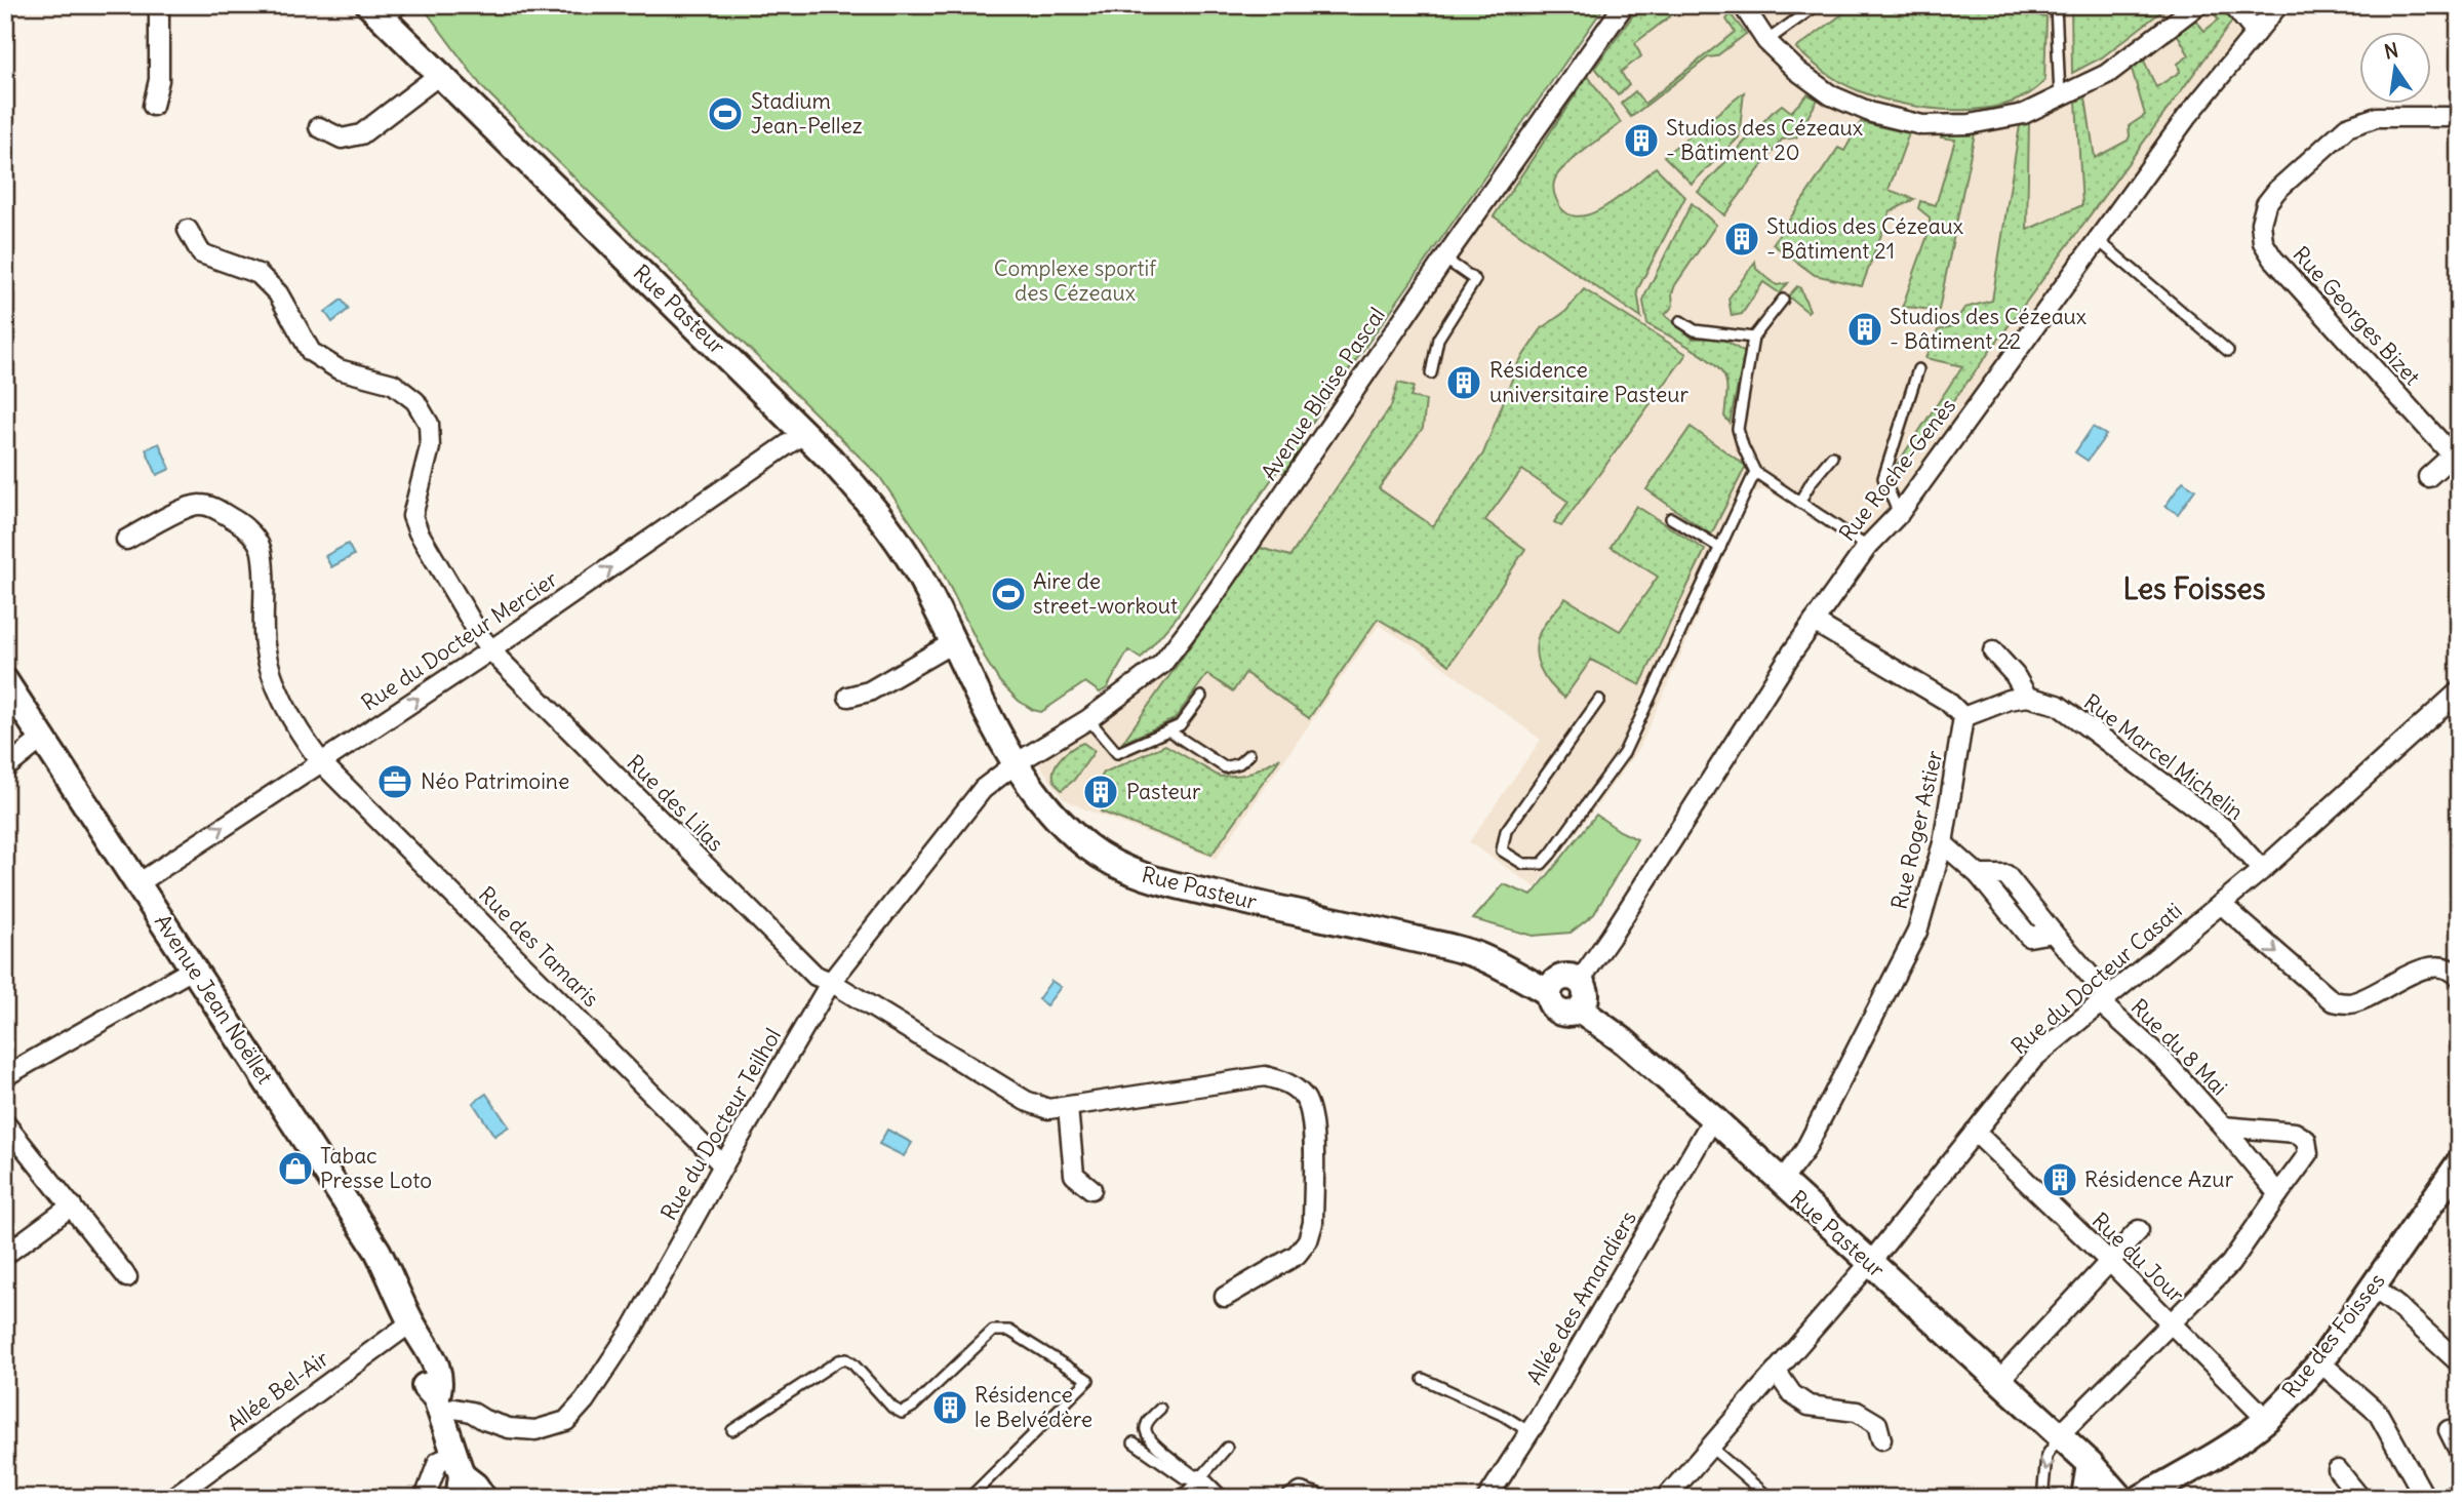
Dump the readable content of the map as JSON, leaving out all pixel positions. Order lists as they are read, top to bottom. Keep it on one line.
{"streets":{"main road":["Rue Pasteur","Avenue Jean Noëllet","Rue des Foisses"],"street":["Rue Georges Bizet","Avenue Blaise Pascal","Rue Roche-Genès","Rue du Docteur Mercier","Rue Marcel Michelin","Rue des Lilas","Rue Roger Astier","Rue des Tamaris","Rue du Docteur Casati","Rue du 8 Mai","Rue du Docteur Teilhol","Rue du Jour","Allée des Amandiers","Allée Bel-Air"]},"crossings":[["Rue Pasteur","Avenue Blaise Pascal"],["Rue Pasteur","Rue Roche-Genès"],["Rue Pasteur","Rue du Docteur Mercier"],["Rue Pasteur","Rue Roger Astier"],["Rue Pasteur","Rue du Docteur Casati"],["Rue Pasteur","Rue du Docteur Teilhol"],["Rue Pasteur","Allée des Amandiers"],["Avenue Blaise Pascal","Rue du Docteur Teilhol"],["Rue du Docteur Mercier","Rue des Lilas"],["Rue du Docteur Mercier","Rue des Tamaris"],["Rue du Docteur Mercier","Avenue Jean Noëllet"],["Rue Marcel Michelin","Rue du Docteur Casati"],["Rue des Lilas","Rue du Docteur Teilhol"],["Rue Roger Astier","Rue du 8 Mai"],["Rue des Tamaris","Rue du Docteur Teilhol"],["Rue du Docteur Casati","Rue du 8 Mai"],["Rue du Docteur Casati","Rue du Jour"],["Avenue Jean Noëllet","Rue du Docteur Teilhol"],["Avenue Jean Noëllet","Allée Bel-Air"],["Rue du Jour","Rue des Foisses"]],"one_way":["Rue du Docteur Mercier"],"districts":["Les Foisses"],"parks":["Complexe sportif des Cézeaux"],"places":{"sports":["Stadium Jean-Pellez","Aire de street-workout"],"building":["Studios des Cézeaux - Bâtiment 20","Studios des Cézeaux - Bâtiment 21","Studios des Cézeaux - Bâtiment 22","Résidence universitaire Pasteur","Pasteur","Résidence Azur","Résidence le Belvédère"],"office":["Néo Patrimoine"],"shop":["Tabac Presse Loto"]},"north":"top"}
